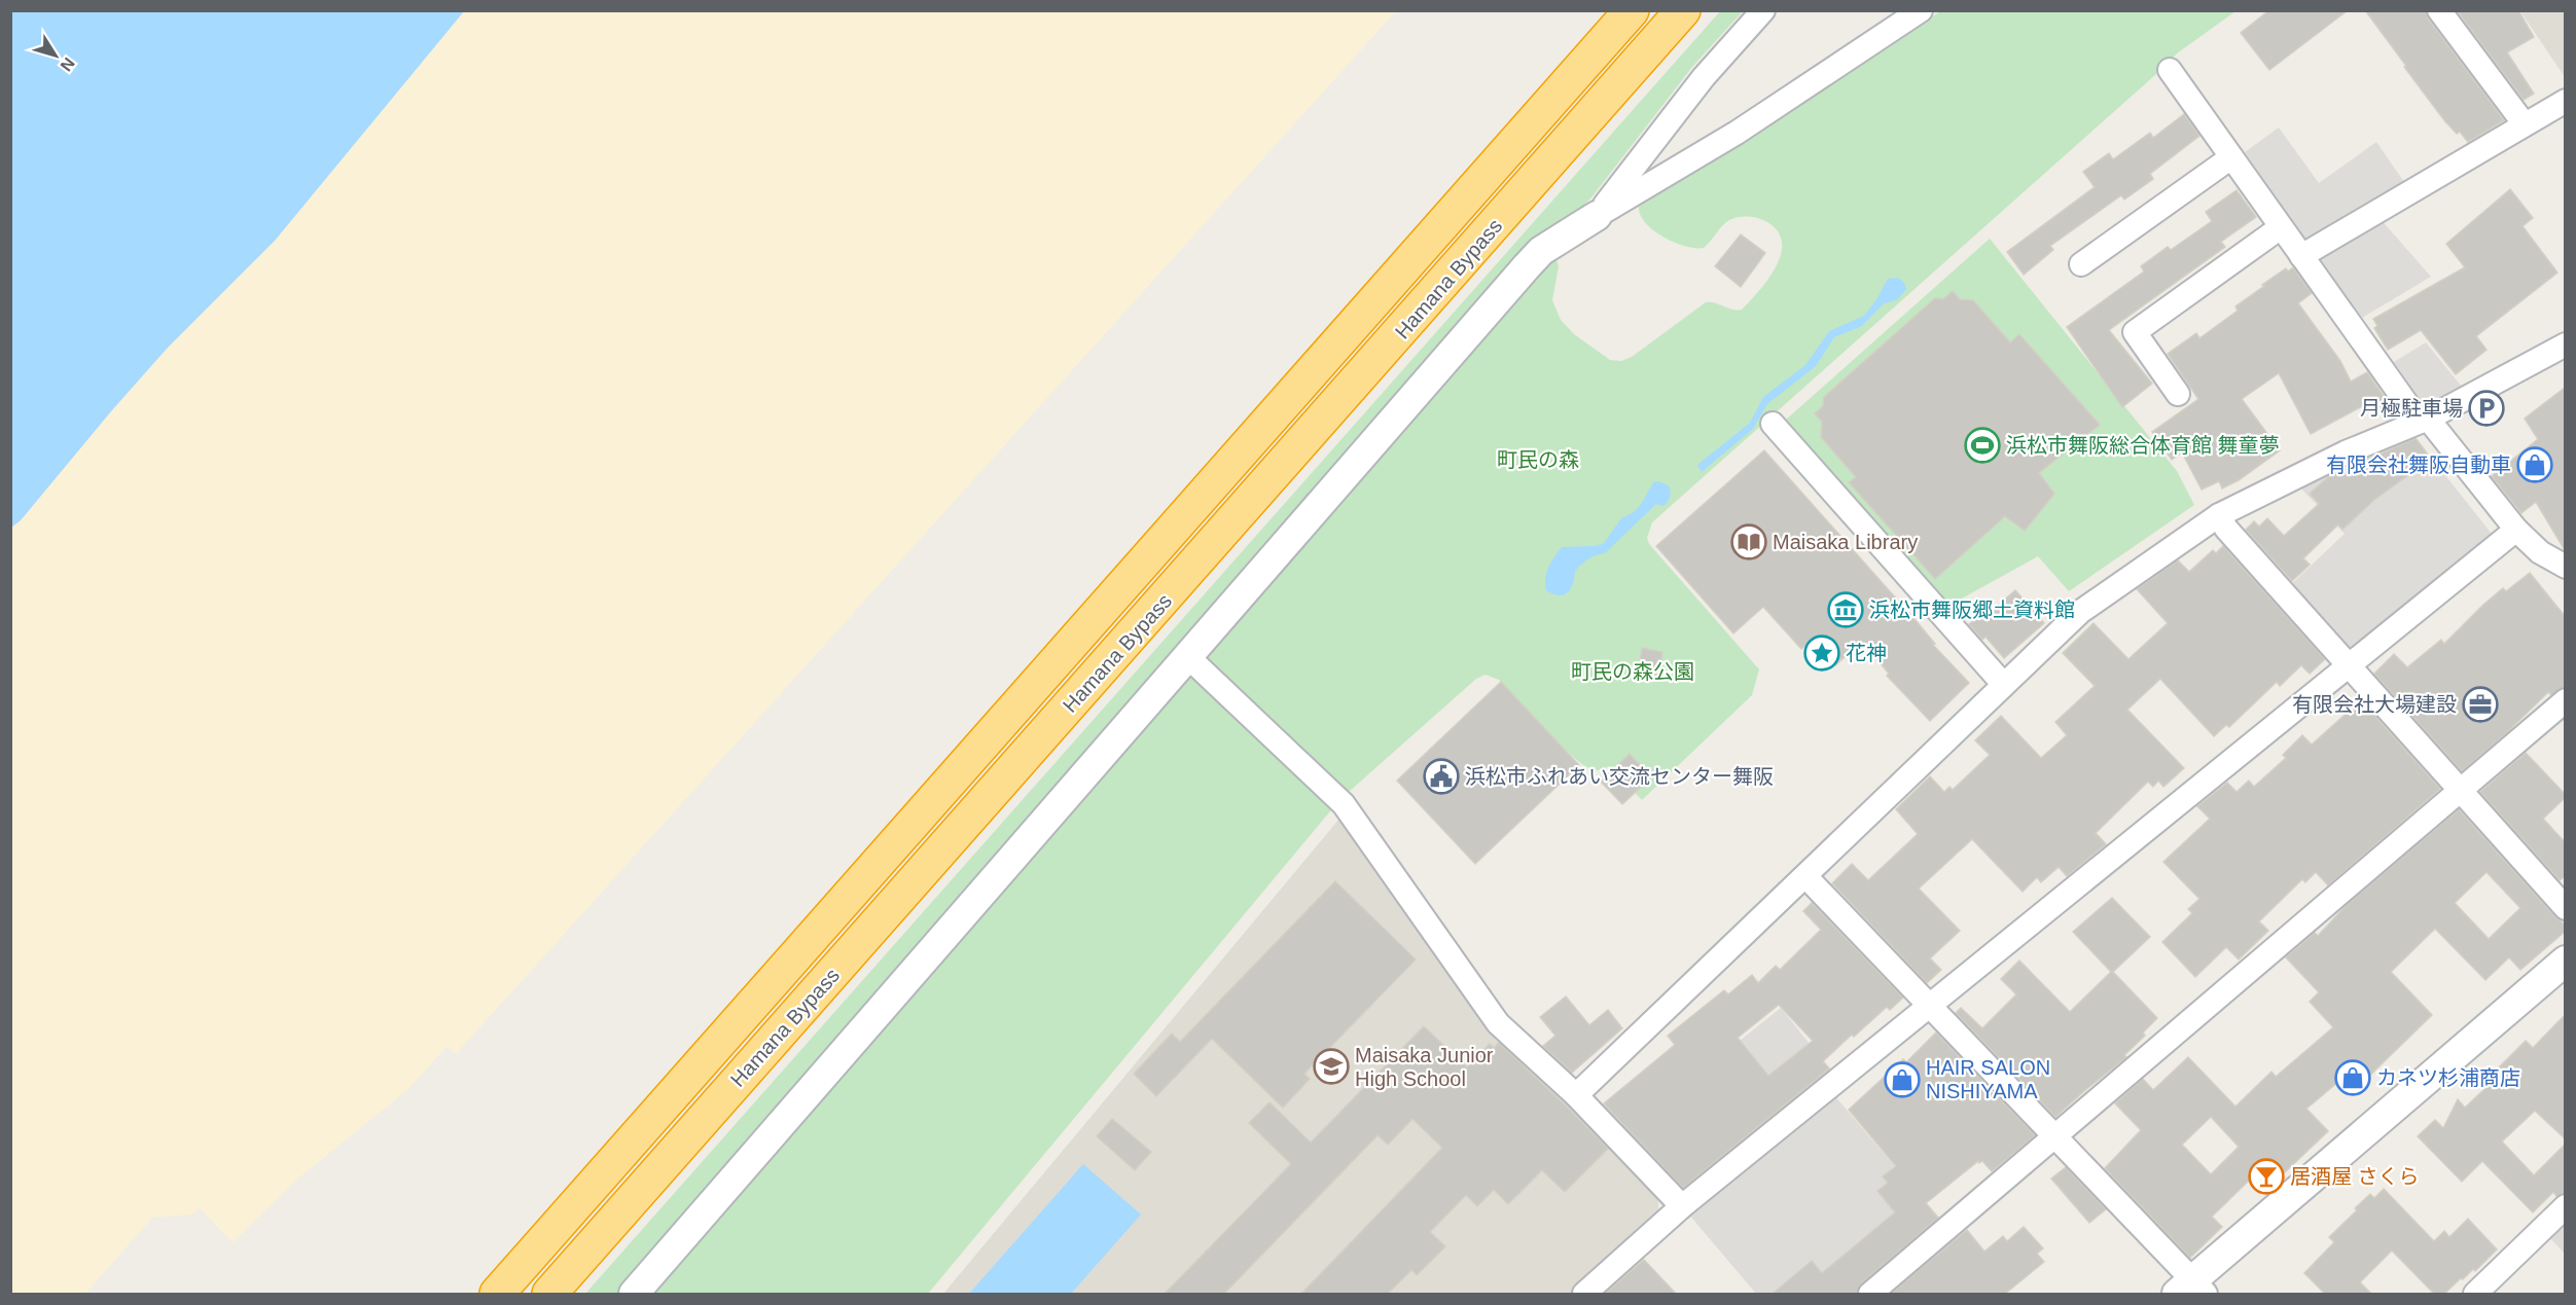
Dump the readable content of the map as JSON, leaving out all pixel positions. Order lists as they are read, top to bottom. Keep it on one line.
{"streets":{"highway":["Hamana Bypass"]},"parks":["町民の森","町民の森公園"],"places":{"parking":["月極駐車場"],"sports":["浜松市舞阪総合体育館 舞童夢"],"shop":["有限会社舞阪自動車","カネツ杉浦商店","HAIR SALON NISHIYAMA"],"library":["Maisaka Library"],"museum":["浜松市舞阪郷土資料館"],"place":["花神"],"office":["有限会社大場建設"],"public building":["浜松市ふれあい交流センター舞阪"],"school or university":["Maisaka Junior High School"],"bar":["居酒屋 さくら"]},"north":"bottom right"}
